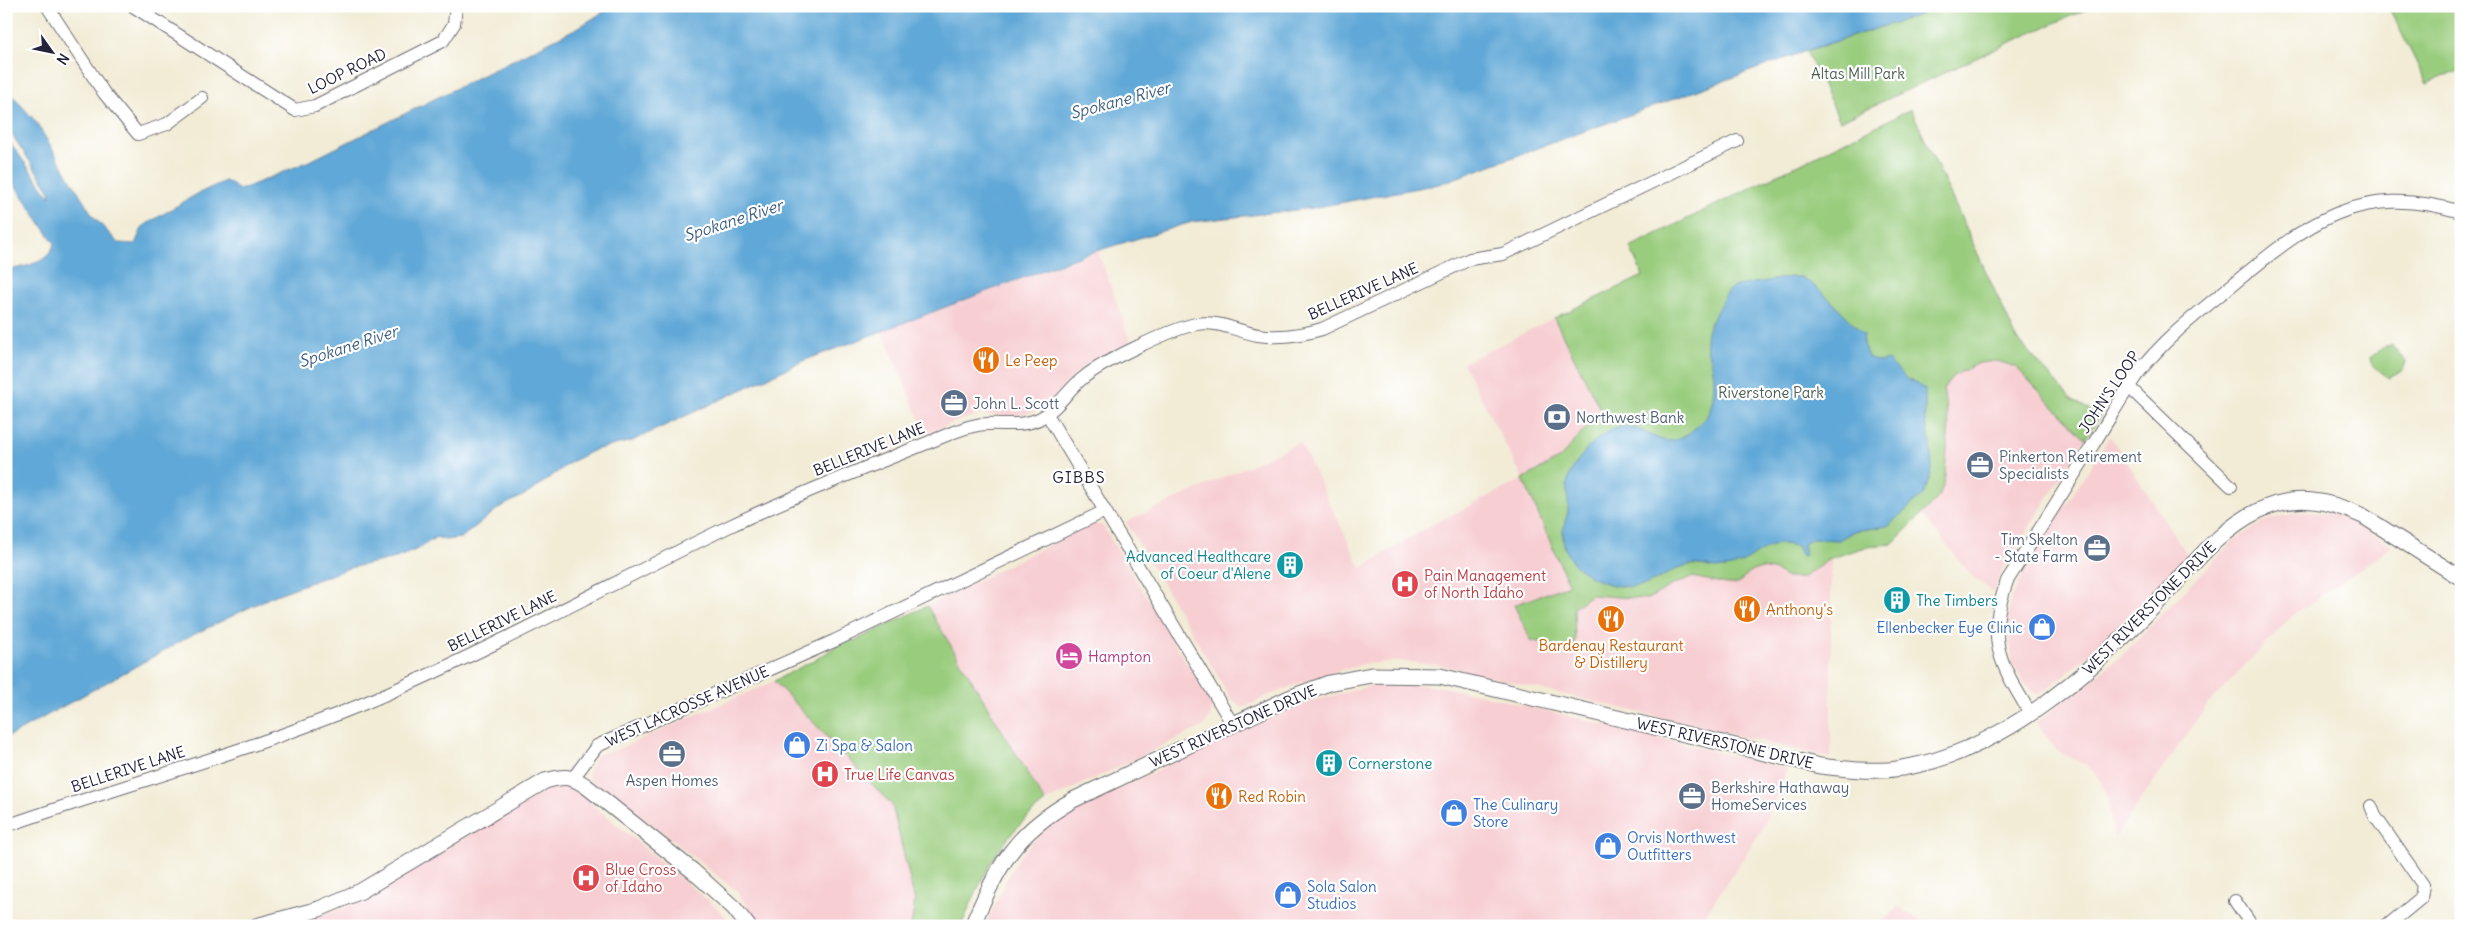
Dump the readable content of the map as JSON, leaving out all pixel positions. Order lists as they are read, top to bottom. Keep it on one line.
{"streets":{"street":["LOOP ROAD","BELLERIVE LANE","JOHN'S LOOP","WEST RIVERSTONE DRIVE","WEST LACROSSE AVENUE"]},"crossings":[["JOHN'S LOOP","WEST RIVERSTONE DRIVE"]],"districts":["GIBBS"],"water":["Spokane River"],"parks":["Altas Mill Park","Riverstone Park"],"places":{"restaurant":["Le Peep","Anthony's","Bardenay Restaurant & Distillery","Red Robin"],"office":["John L. Scott","Pinkerton Retirement Specialists","Tim Skelton - State Farm","Aspen Homes","Berkshire Hathaway HomeServices"],"bank":["Northwest Bank"],"building":["Advanced Healthcare of Coeur d'Alene","The Timbers","Cornerstone"],"hospital":["Pain Management of North Idaho","True Life Canvas","Blue Cross of Idaho"],"shop":["Ellenbecker Eye Clinic","Zi Spa & Salon","The Culinary Store","Orvis Northwest Outfitters","Sola Salon Studios"],"hotel":["Hampton"]},"north":"bottom right"}
